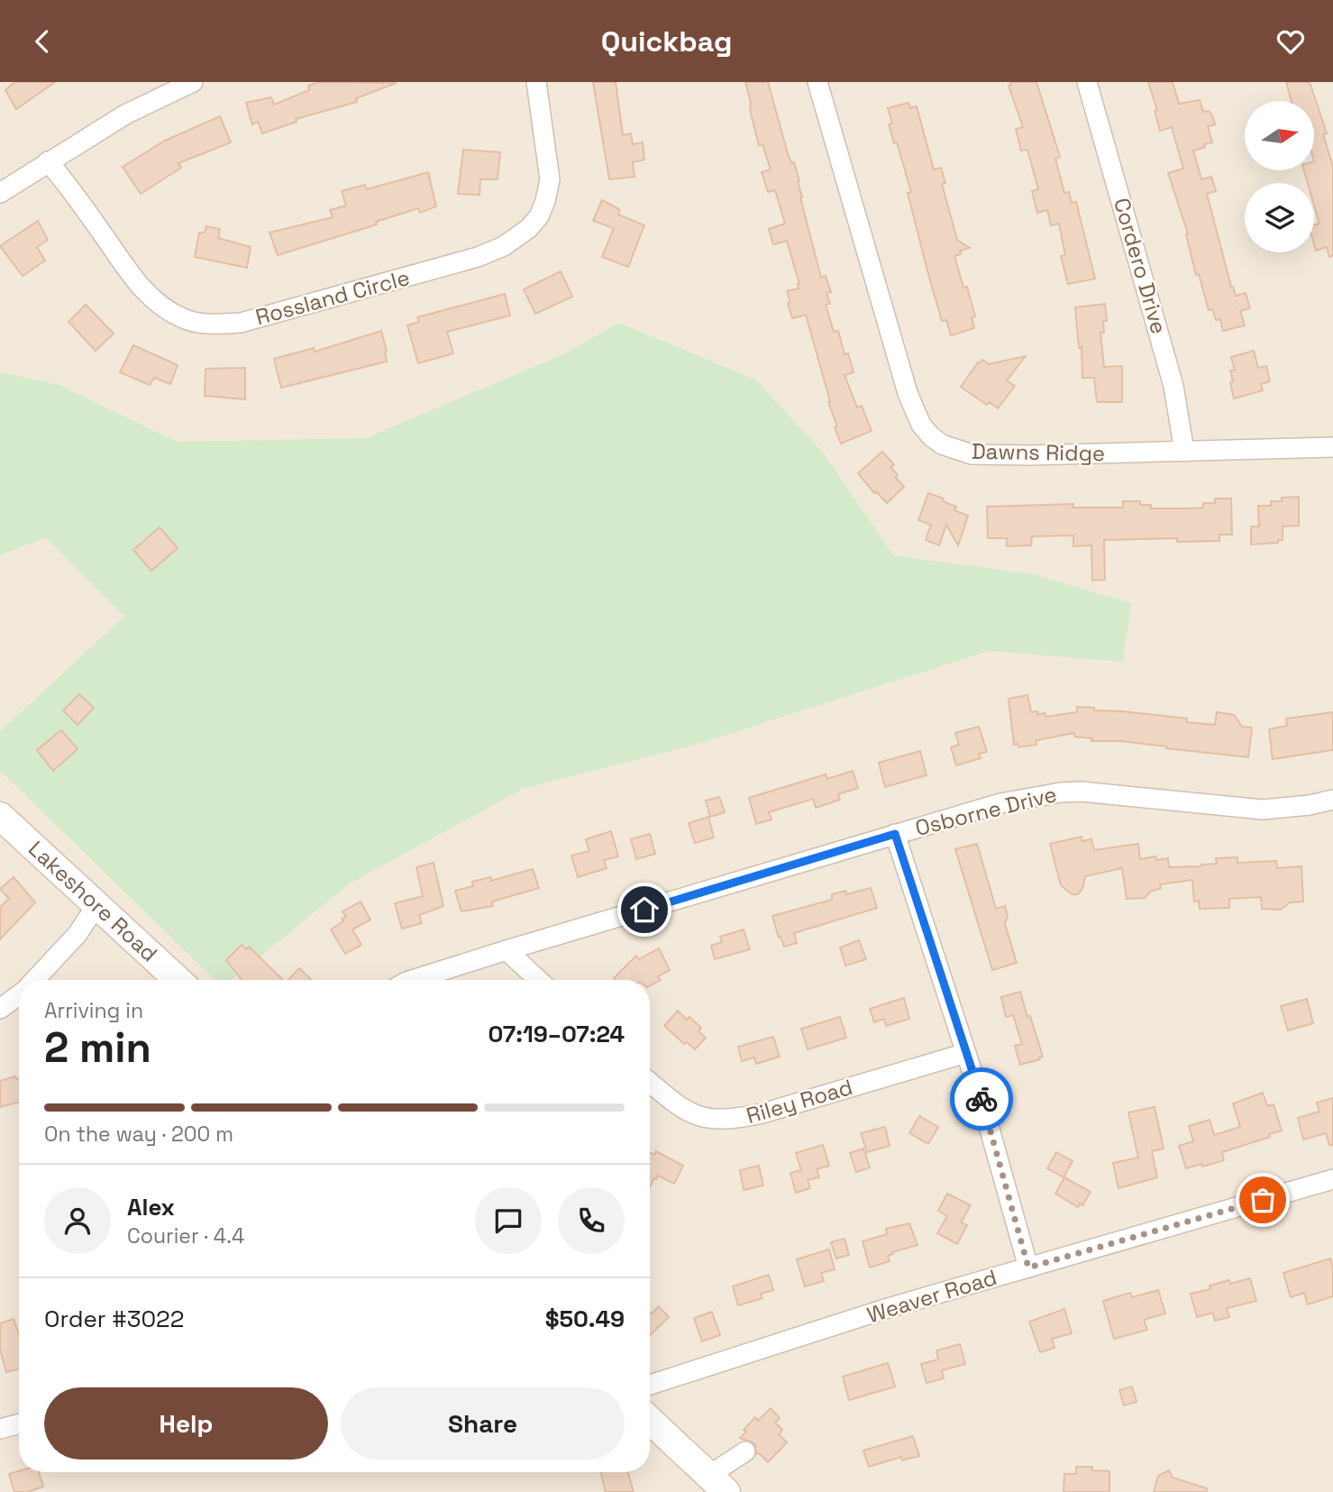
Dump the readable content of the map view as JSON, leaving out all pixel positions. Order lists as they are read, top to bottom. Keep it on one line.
{"streets":{"street":["Cordero Drive","Rossland Circle","Dawns Ridge","Osborne Drive","Lakeshore Road","Riley Road","Weaver Road"]},"crossings":[["Cordero Drive","Dawns Ridge"]],"north":"right","page":{"header":"Quickbag","heading":["2 min","Arriving in","07:19–07:24"],"panel":["Alex","Courier · 4.4","Order #3022","$50.49"],"bar":"On the way · 200 m","buttons":["Help","Share"]}}
